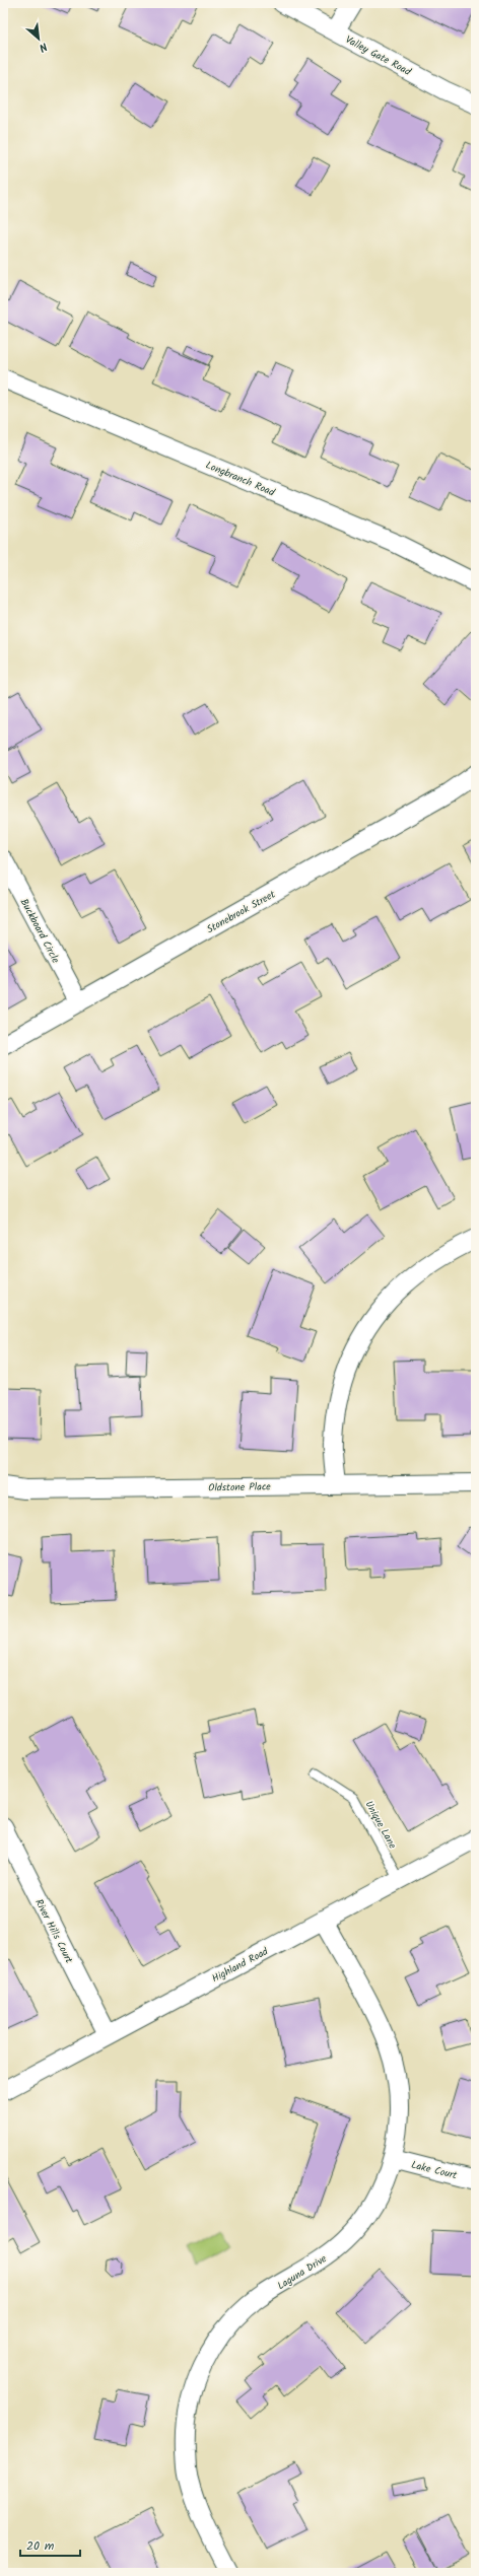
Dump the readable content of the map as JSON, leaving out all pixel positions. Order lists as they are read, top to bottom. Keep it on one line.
{"streets":{"street":["Valley Gate Road","Longbranch Road","Stonebrook Street","Buckboard Circle","Oldstone Place","River Hills Court","Highland Road","Lake Court","Laguna Drive"],"lane":["Unique Lane"]},"crossings":[["Stonebrook Street","Buckboard Circle"],["Unique Lane","Highland Road"],["River Hills Court","Highland Road"],["Highland Road","Laguna Drive"],["Lake Court","Laguna Drive"]],"scale_bar":"20 m","north":"bottom right"}
